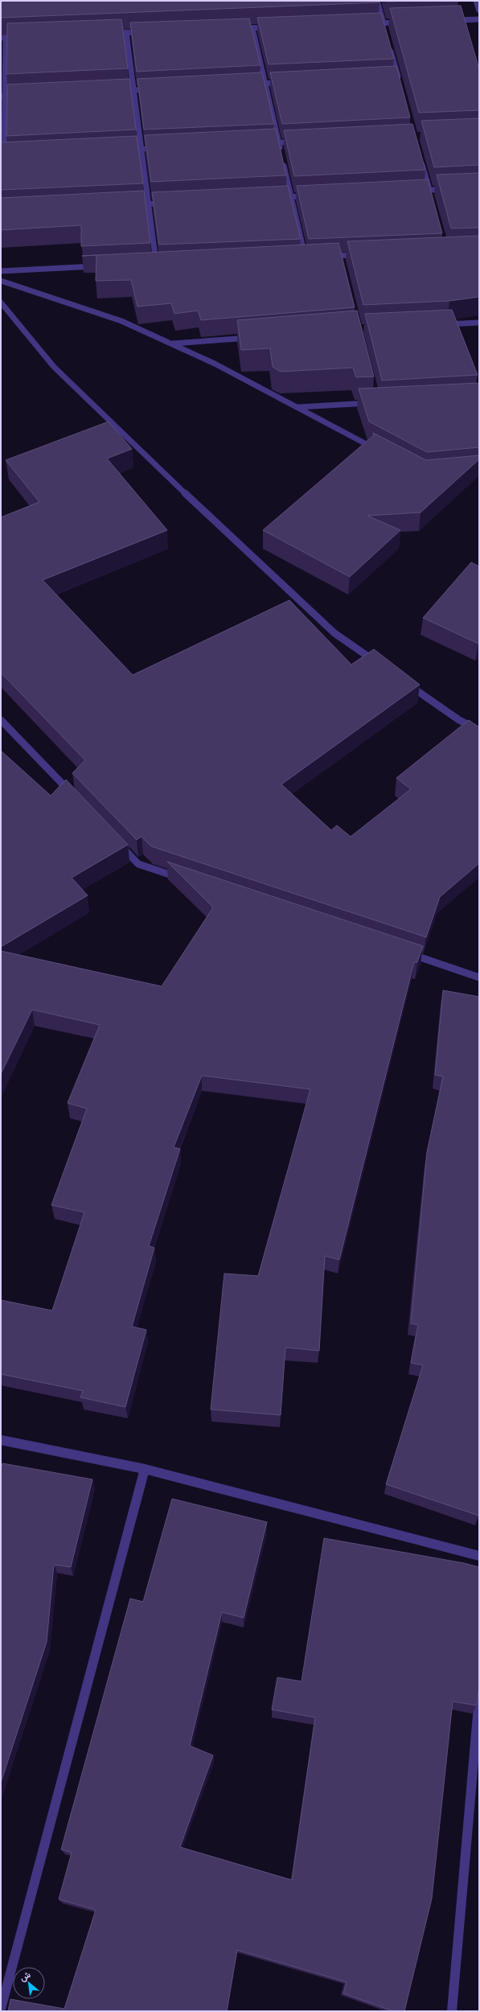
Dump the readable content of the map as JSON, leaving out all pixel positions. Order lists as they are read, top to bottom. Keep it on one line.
{"north":"top left"}
